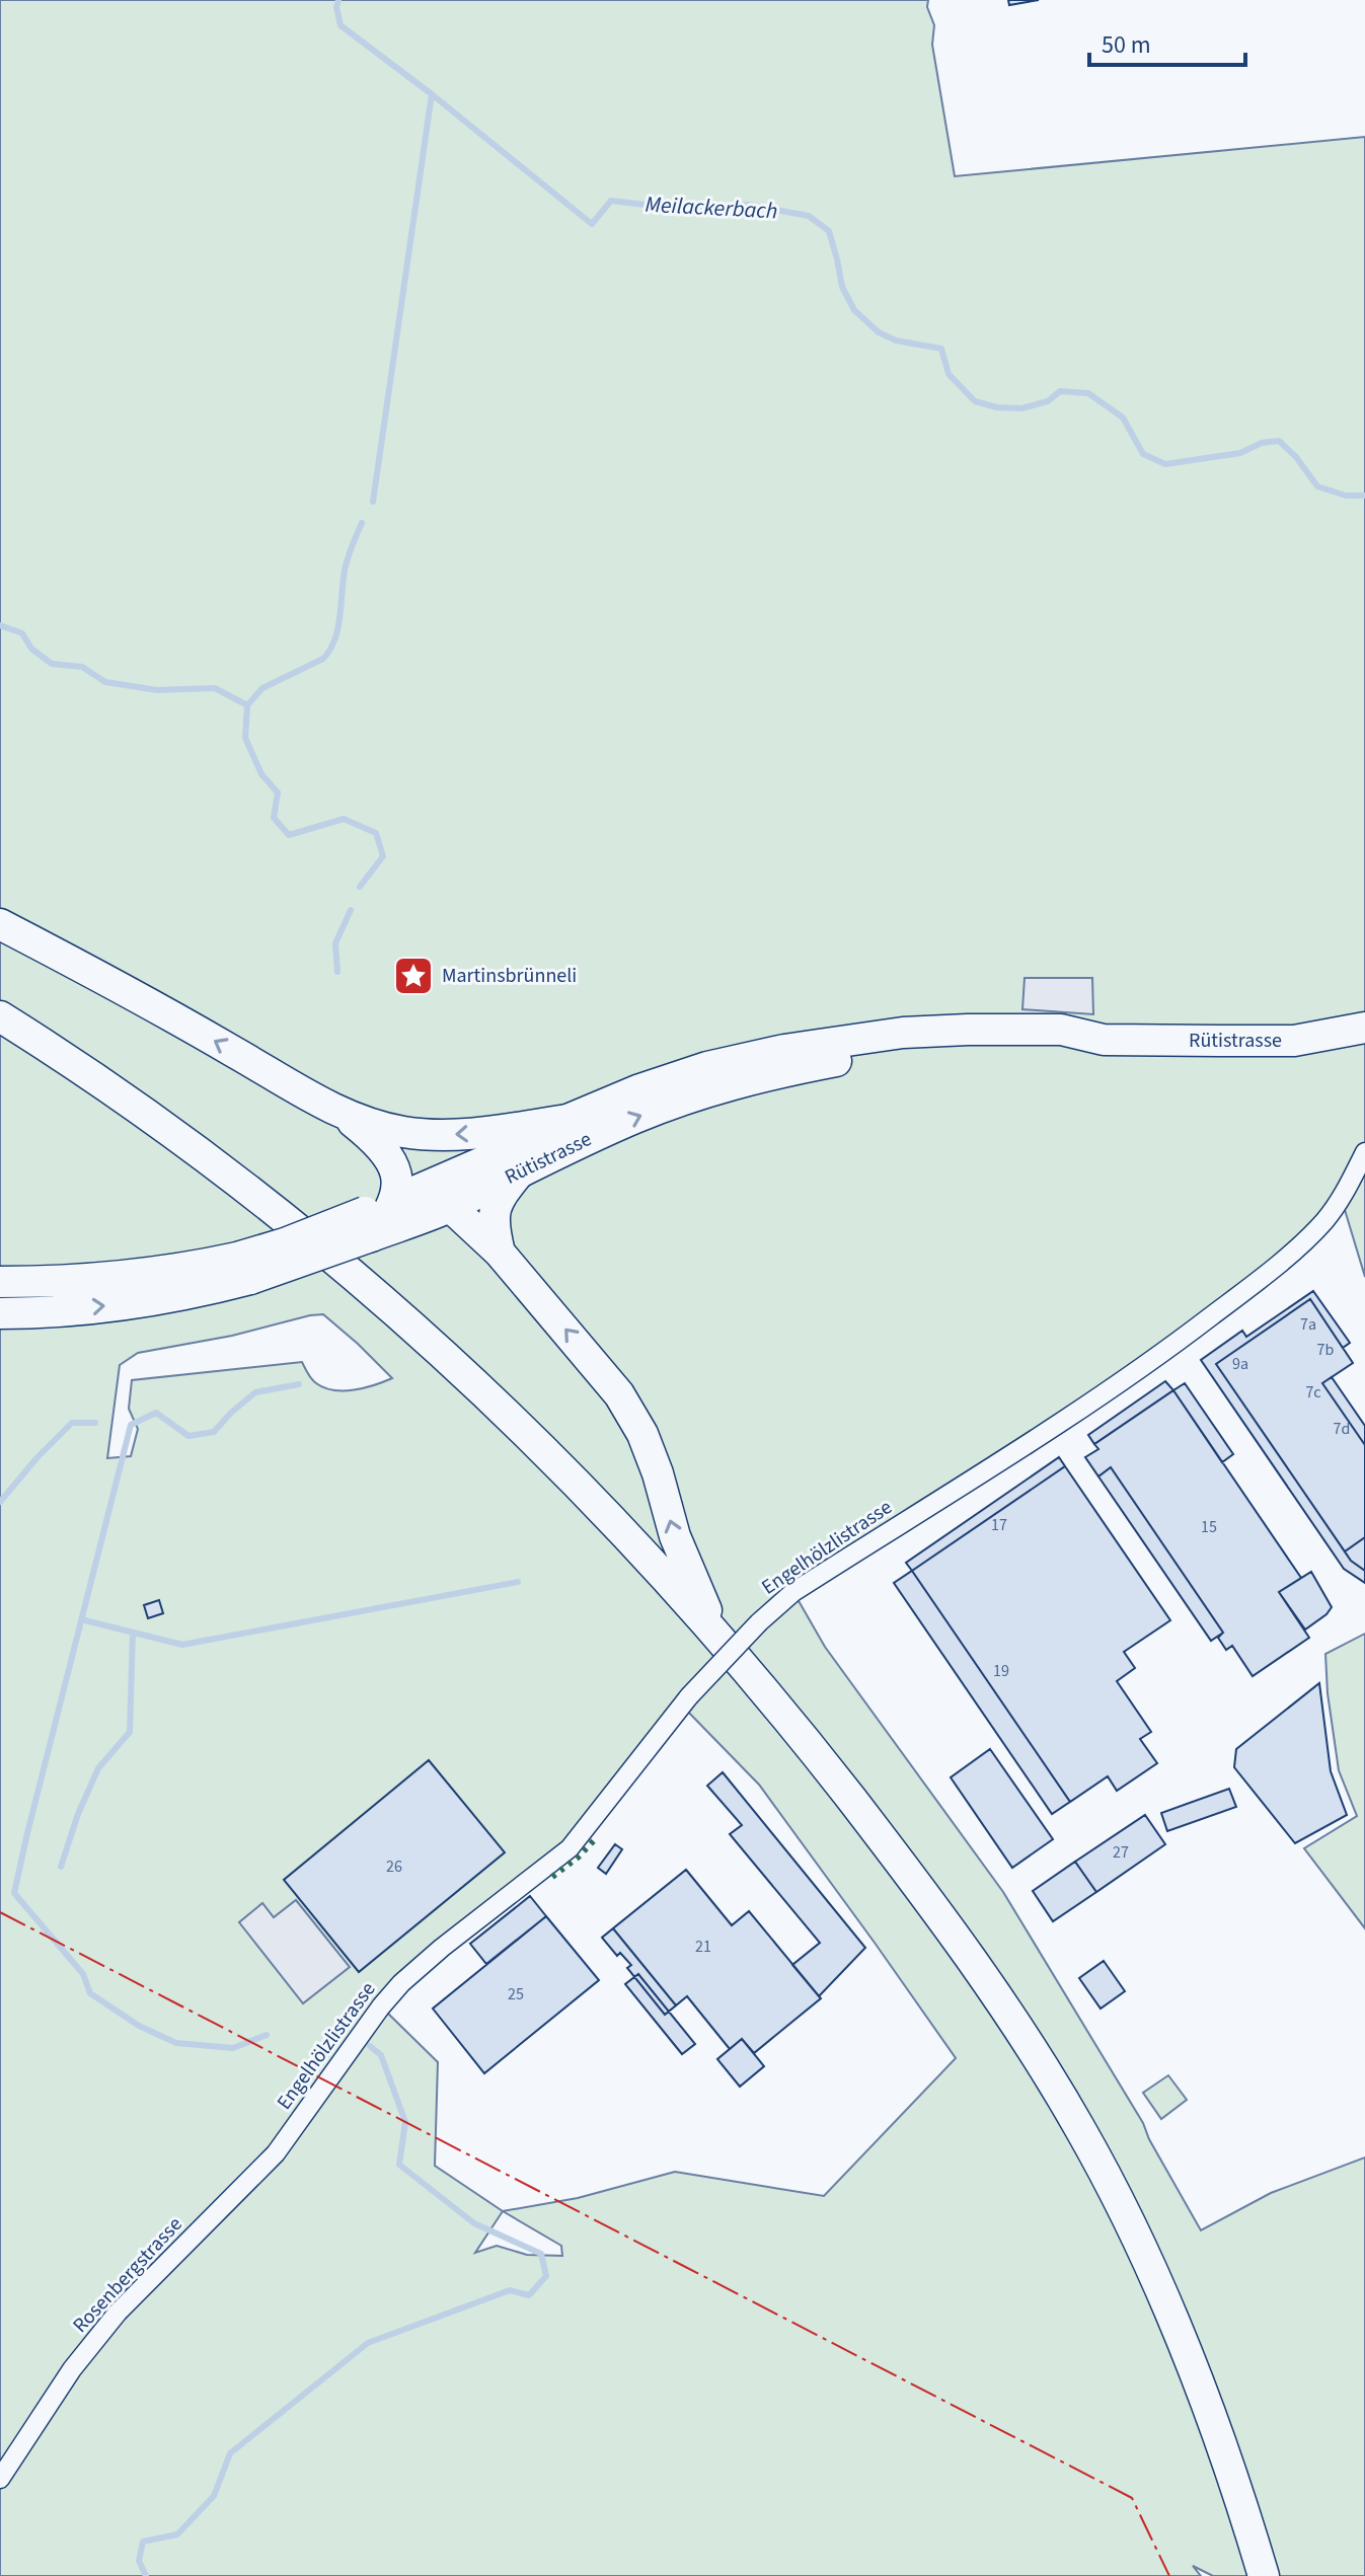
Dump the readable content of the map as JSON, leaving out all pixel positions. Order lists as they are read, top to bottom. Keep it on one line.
{"streets":{"main road":["Rütistrasse"],"street":["Engelhölzlistrasse","Rosenbergstrasse"]},"crossings":[["Engelhölzlistrasse","Rosenbergstrasse"]],"water":["Meilackerbach"],"places":{"place":["Martinsbrünneli"]},"house_numbers":["7a","7b","9a","7c","7d","17","15","19","27","26","21","25"],"scale_bar":"50 m"}
